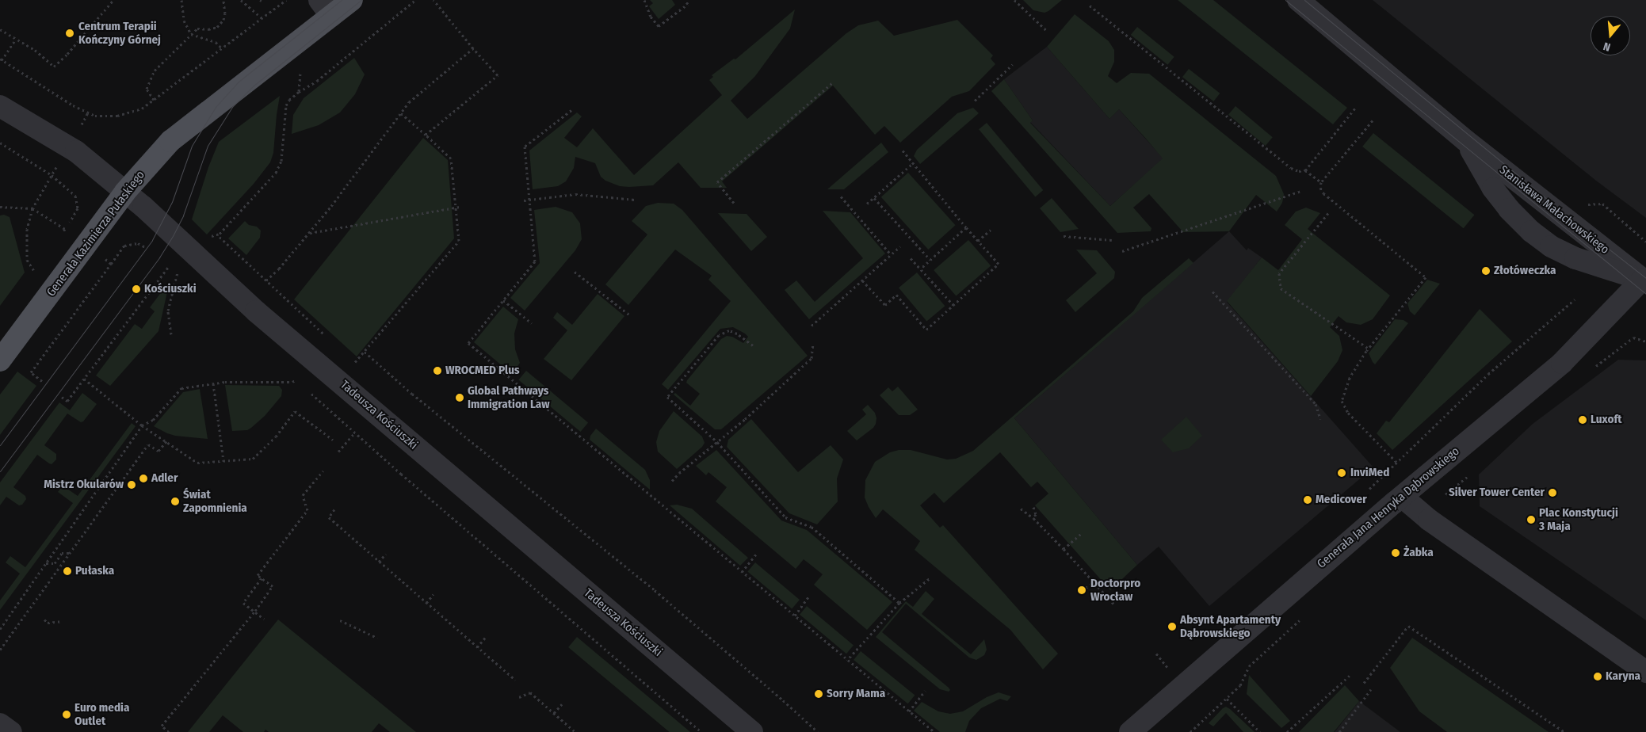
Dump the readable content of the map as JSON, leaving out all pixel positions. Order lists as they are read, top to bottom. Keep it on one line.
{"streets":{"main road":["Generała Kazimierza Pułaskiego"],"street":["Stanisława Małachowskiego","Tadeusza Kościuszki","Generała Jana Henryka Dąbrowskiego"]},"crossings":[["Stanisława Małachowskiego","Generała Jana Henryka Dąbrowskiego"],["Generała Kazimierza Pułaskiego","Tadeusza Kościuszki"]],"places":["Centrum Terapii Kończyny Górnej","Złotóweczka","Kościuszki","WROCMED Plus","Global Pathways Immigration Law","Luxoft","InviMed","Adler","Mistrz Okularów","Silver Tower Center","Medicover","Świat Zapomnienia","Plac Konstytucji 3 Maja","Żabka","Pułaska","Doctorpro Wrocław","Absynt Apartamenty Dąbrowskiego","Karyna","Sorry Mama","Euro media Outlet"],"north":"bottom"}
